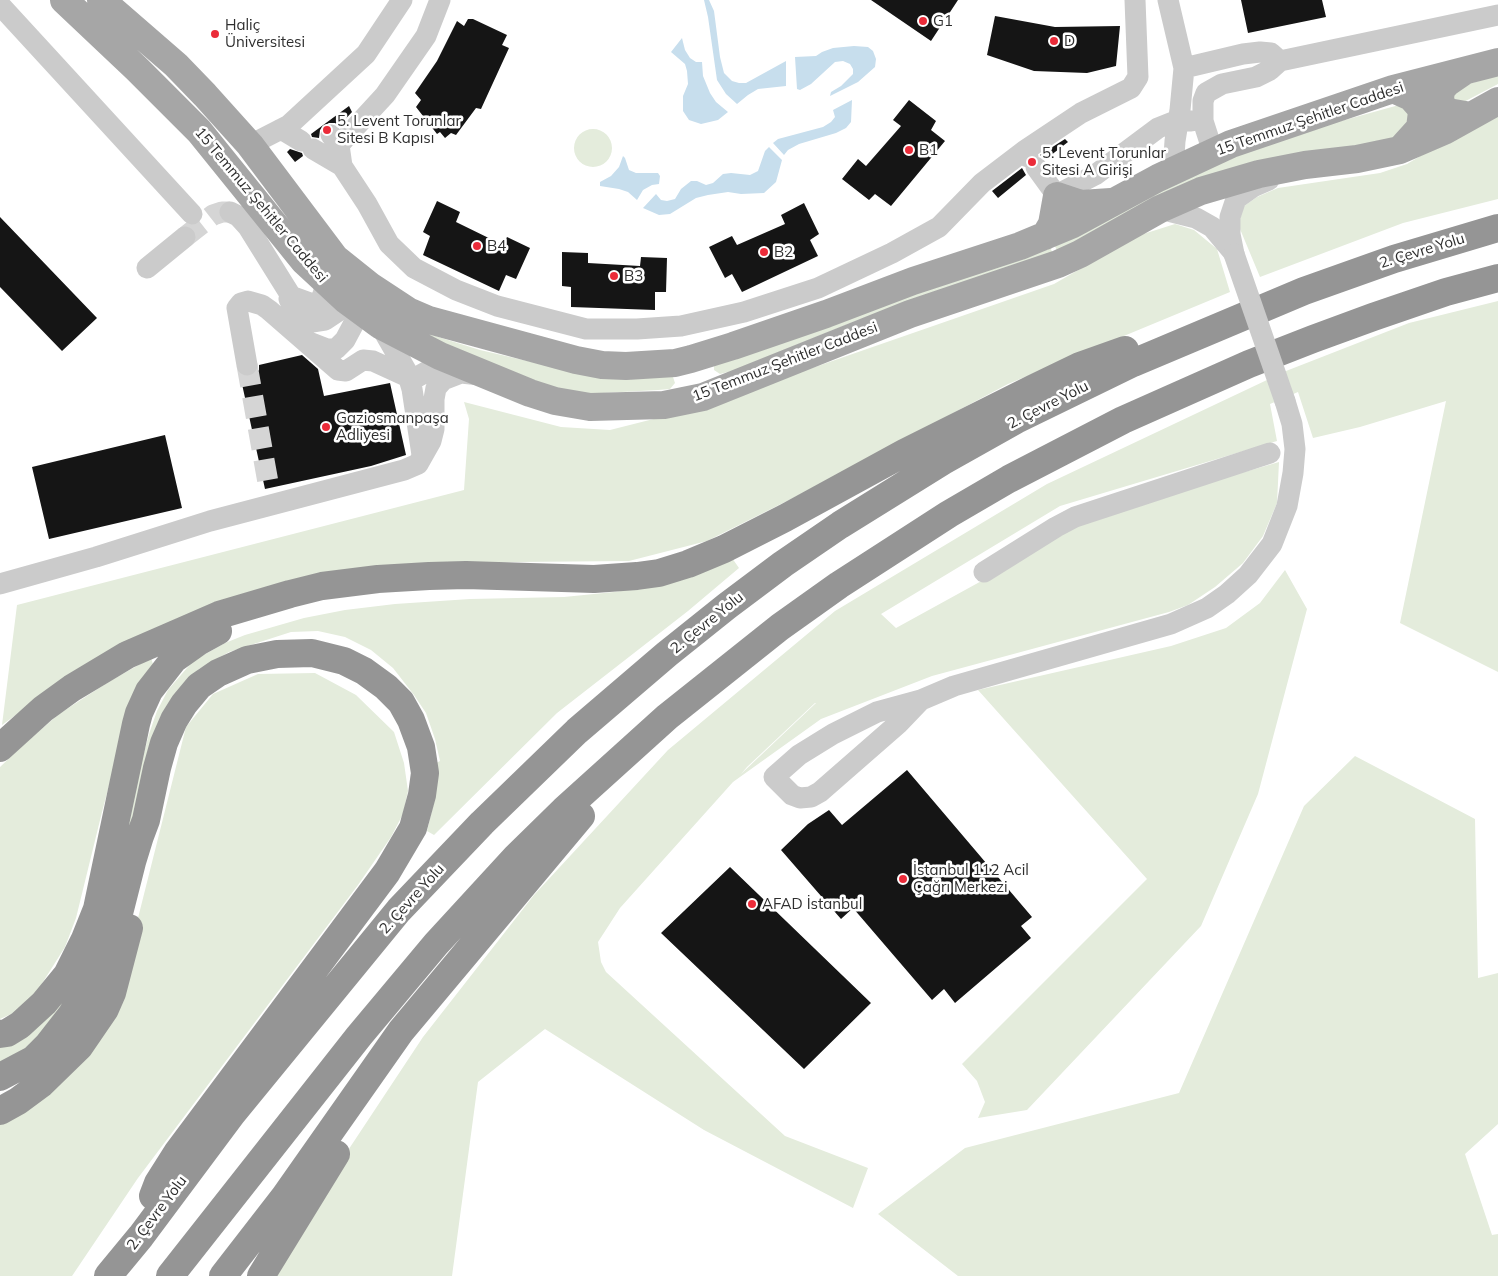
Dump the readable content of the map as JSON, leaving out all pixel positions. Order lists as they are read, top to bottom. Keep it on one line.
{"streets":{"highway":["2. Çevre Yolu"],"main road":["15 Temmuz Şehitler Caddesi"]},"places":["G1","Haliç Üniversitesi","D","5. Levent Torunlar Sitesi B Kapısı","B1","5. Levent Torunlar Sitesi A Girişi","B4","B2","B3","Gaziosmanpaşa Adliyesi","İstanbul 112 Acil Çağrı Merkezi","AFAD İstanbul"]}
